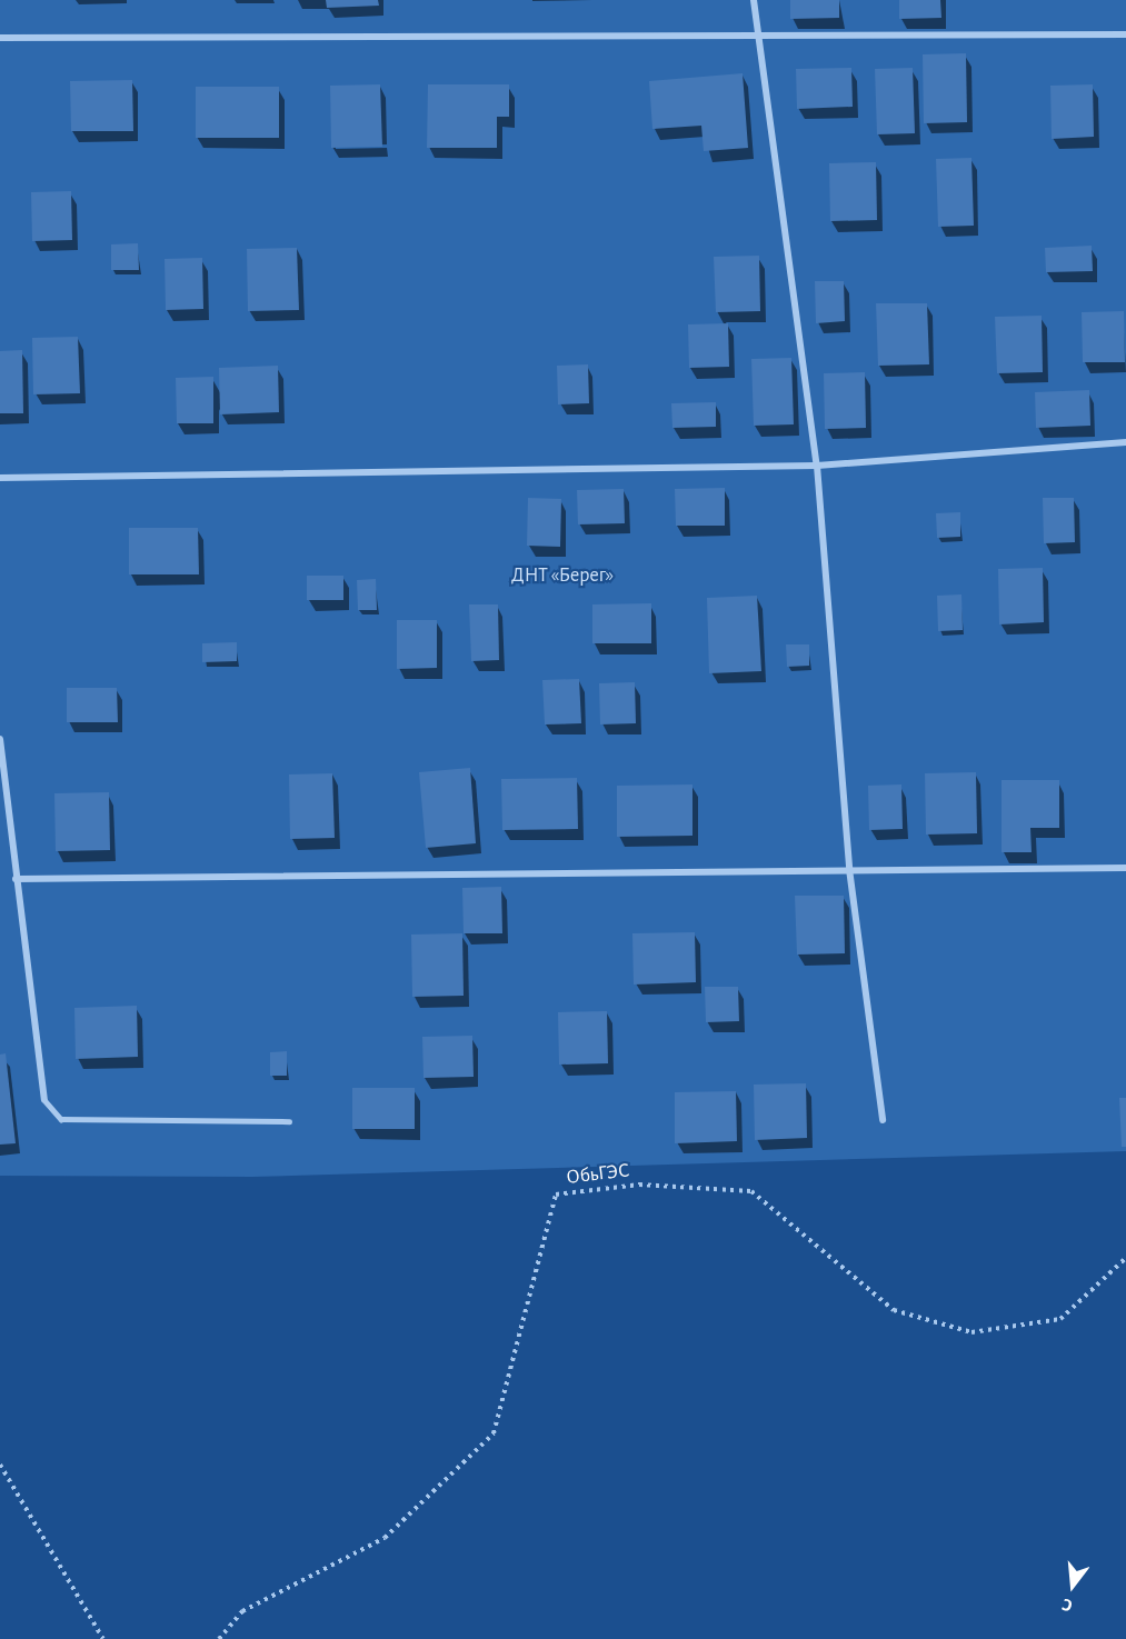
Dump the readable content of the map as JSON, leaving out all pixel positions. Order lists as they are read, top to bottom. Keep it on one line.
{"streets":{"path":["ОбьГЭС"]},"parks":["ДНТ «Берег»"],"north":"bottom"}
